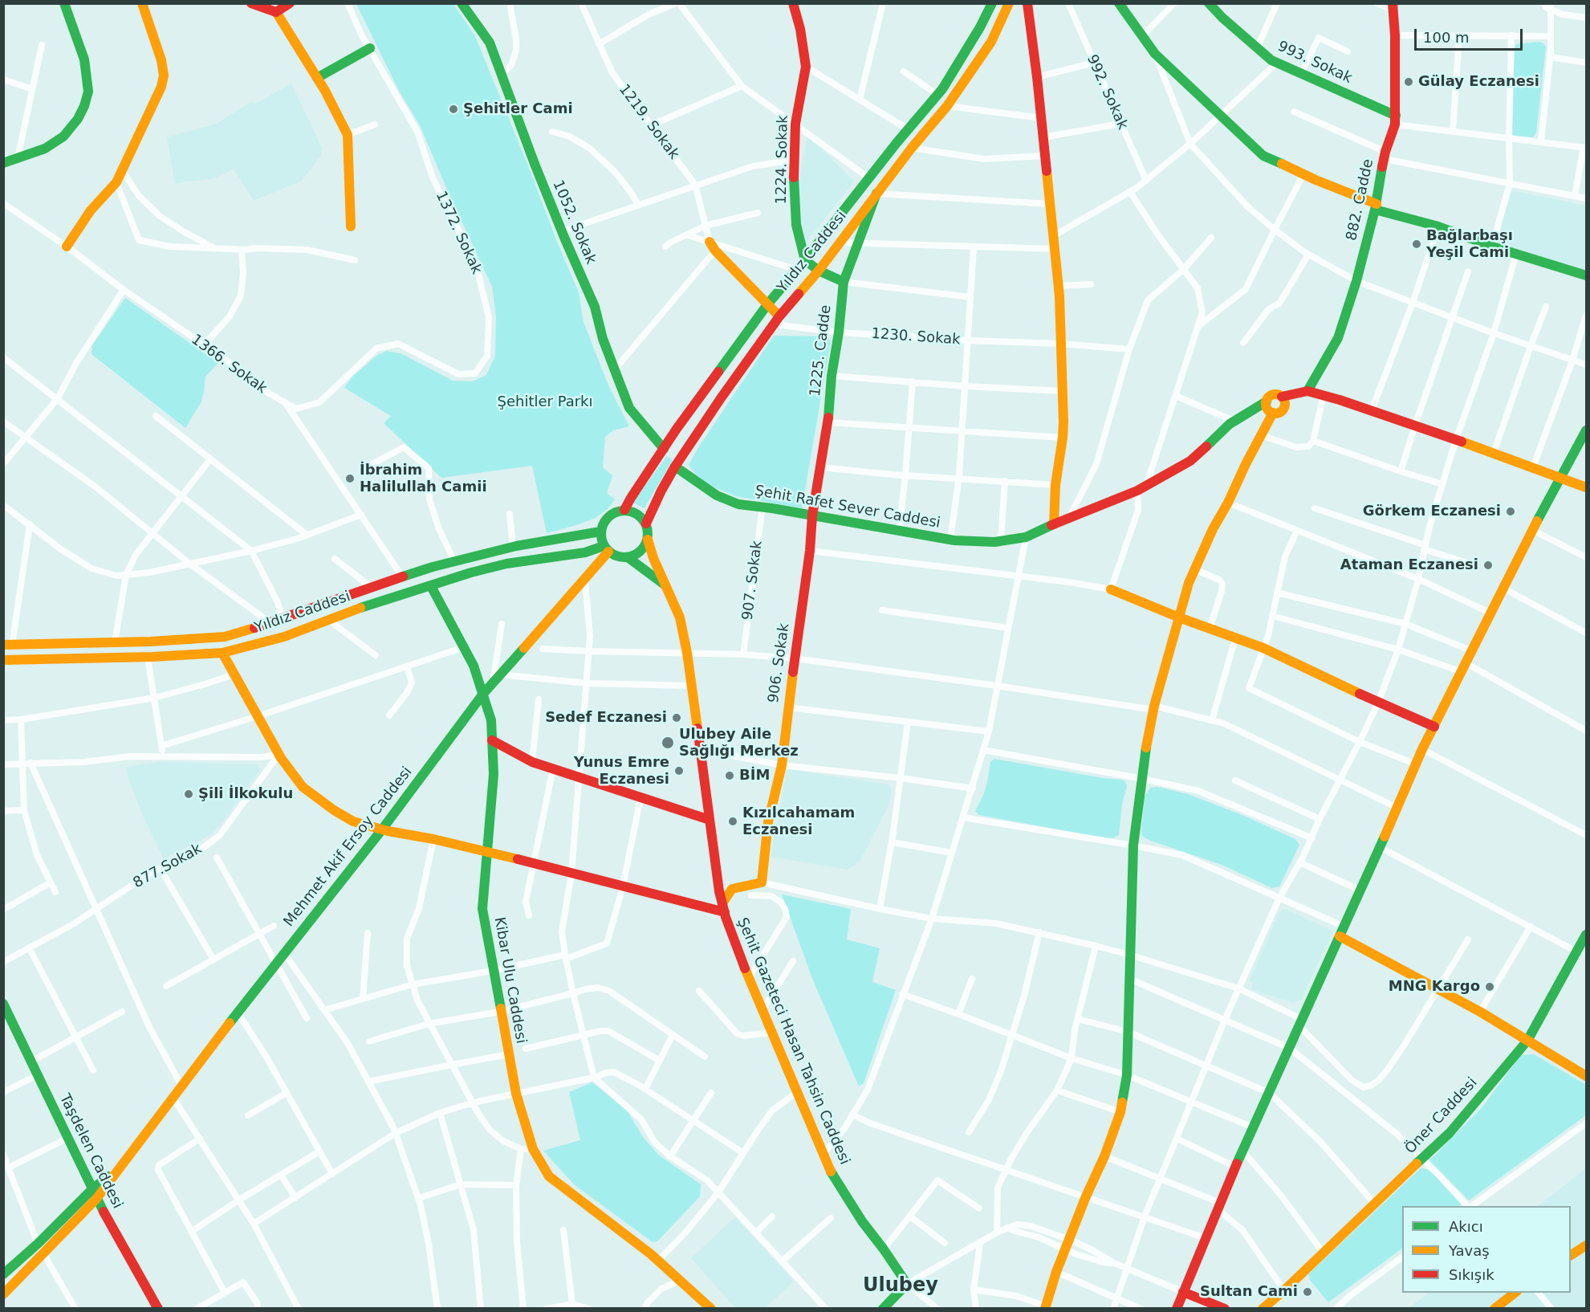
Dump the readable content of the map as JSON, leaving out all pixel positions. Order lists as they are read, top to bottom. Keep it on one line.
{"streets":{"street":["993. Sokak","992. Sokak","1219. Sokak","1224. Sokak","882. Cadde","1052. Sokak","1372. Sokak","Yıldız Caddesi","1230. Sokak","1225. Cadde","1366. Sokak","Şehit Rafet Sever Caddesi","907. Sokak","906. Sokak","Mehmet Akif Ersoy Caddesi","877.Sokak","Kibar Ulu Caddesi","Şehit Gazeteci Hasan Tahsin Caddesi","Öner Caddesi","Taşdelen Caddesi"]},"crossings":[["993. Sokak","882. Cadde"],["1224. Sokak","Yıldız Caddesi"],["1052. Sokak","Yıldız Caddesi"],["1372. Sokak","1366. Sokak"],["Yıldız Caddesi","1230. Sokak"],["Yıldız Caddesi","1225. Cadde"],["Yıldız Caddesi","1366. Sokak"],["Yıldız Caddesi","Şehit Rafet Sever Caddesi"],["Yıldız Caddesi","Mehmet Akif Ersoy Caddesi"],["Yıldız Caddesi","Kibar Ulu Caddesi"],["Yıldız Caddesi","Şehit Gazeteci Hasan Tahsin Caddesi"],["1230. Sokak","1225. Cadde"],["1225. Cadde","Şehit Rafet Sever Caddesi"],["1225. Cadde","906. Sokak"],["Şehit Rafet Sever Caddesi","907. Sokak"],["Şehit Rafet Sever Caddesi","906. Sokak"],["Mehmet Akif Ersoy Caddesi","Kibar Ulu Caddesi"],["Mehmet Akif Ersoy Caddesi","Şehit Gazeteci Hasan Tahsin Caddesi"],["Mehmet Akif Ersoy Caddesi","Taşdelen Caddesi"]],"districts":["Ulubey"],"parks":["Şehitler Parkı"],"places":["Gülay Eczanesi","Şehitler Cami","Bağlarbaşı Yeşil Cami","İbrahim Halilullah Camii","Görkem Eczanesi","Ataman Eczanesi","Sedef Eczanesi","Ulubey Aile Sağlığı Merkez","Yunus Emre Eczanesi","BİM","Şili İlkokulu","Kızılcahamam Eczanesi","MNG Kargo","Sultan Cami"],"legend":["Akıcı","Yavaş","Sıkışık"],"scale_bar":"100 m"}
